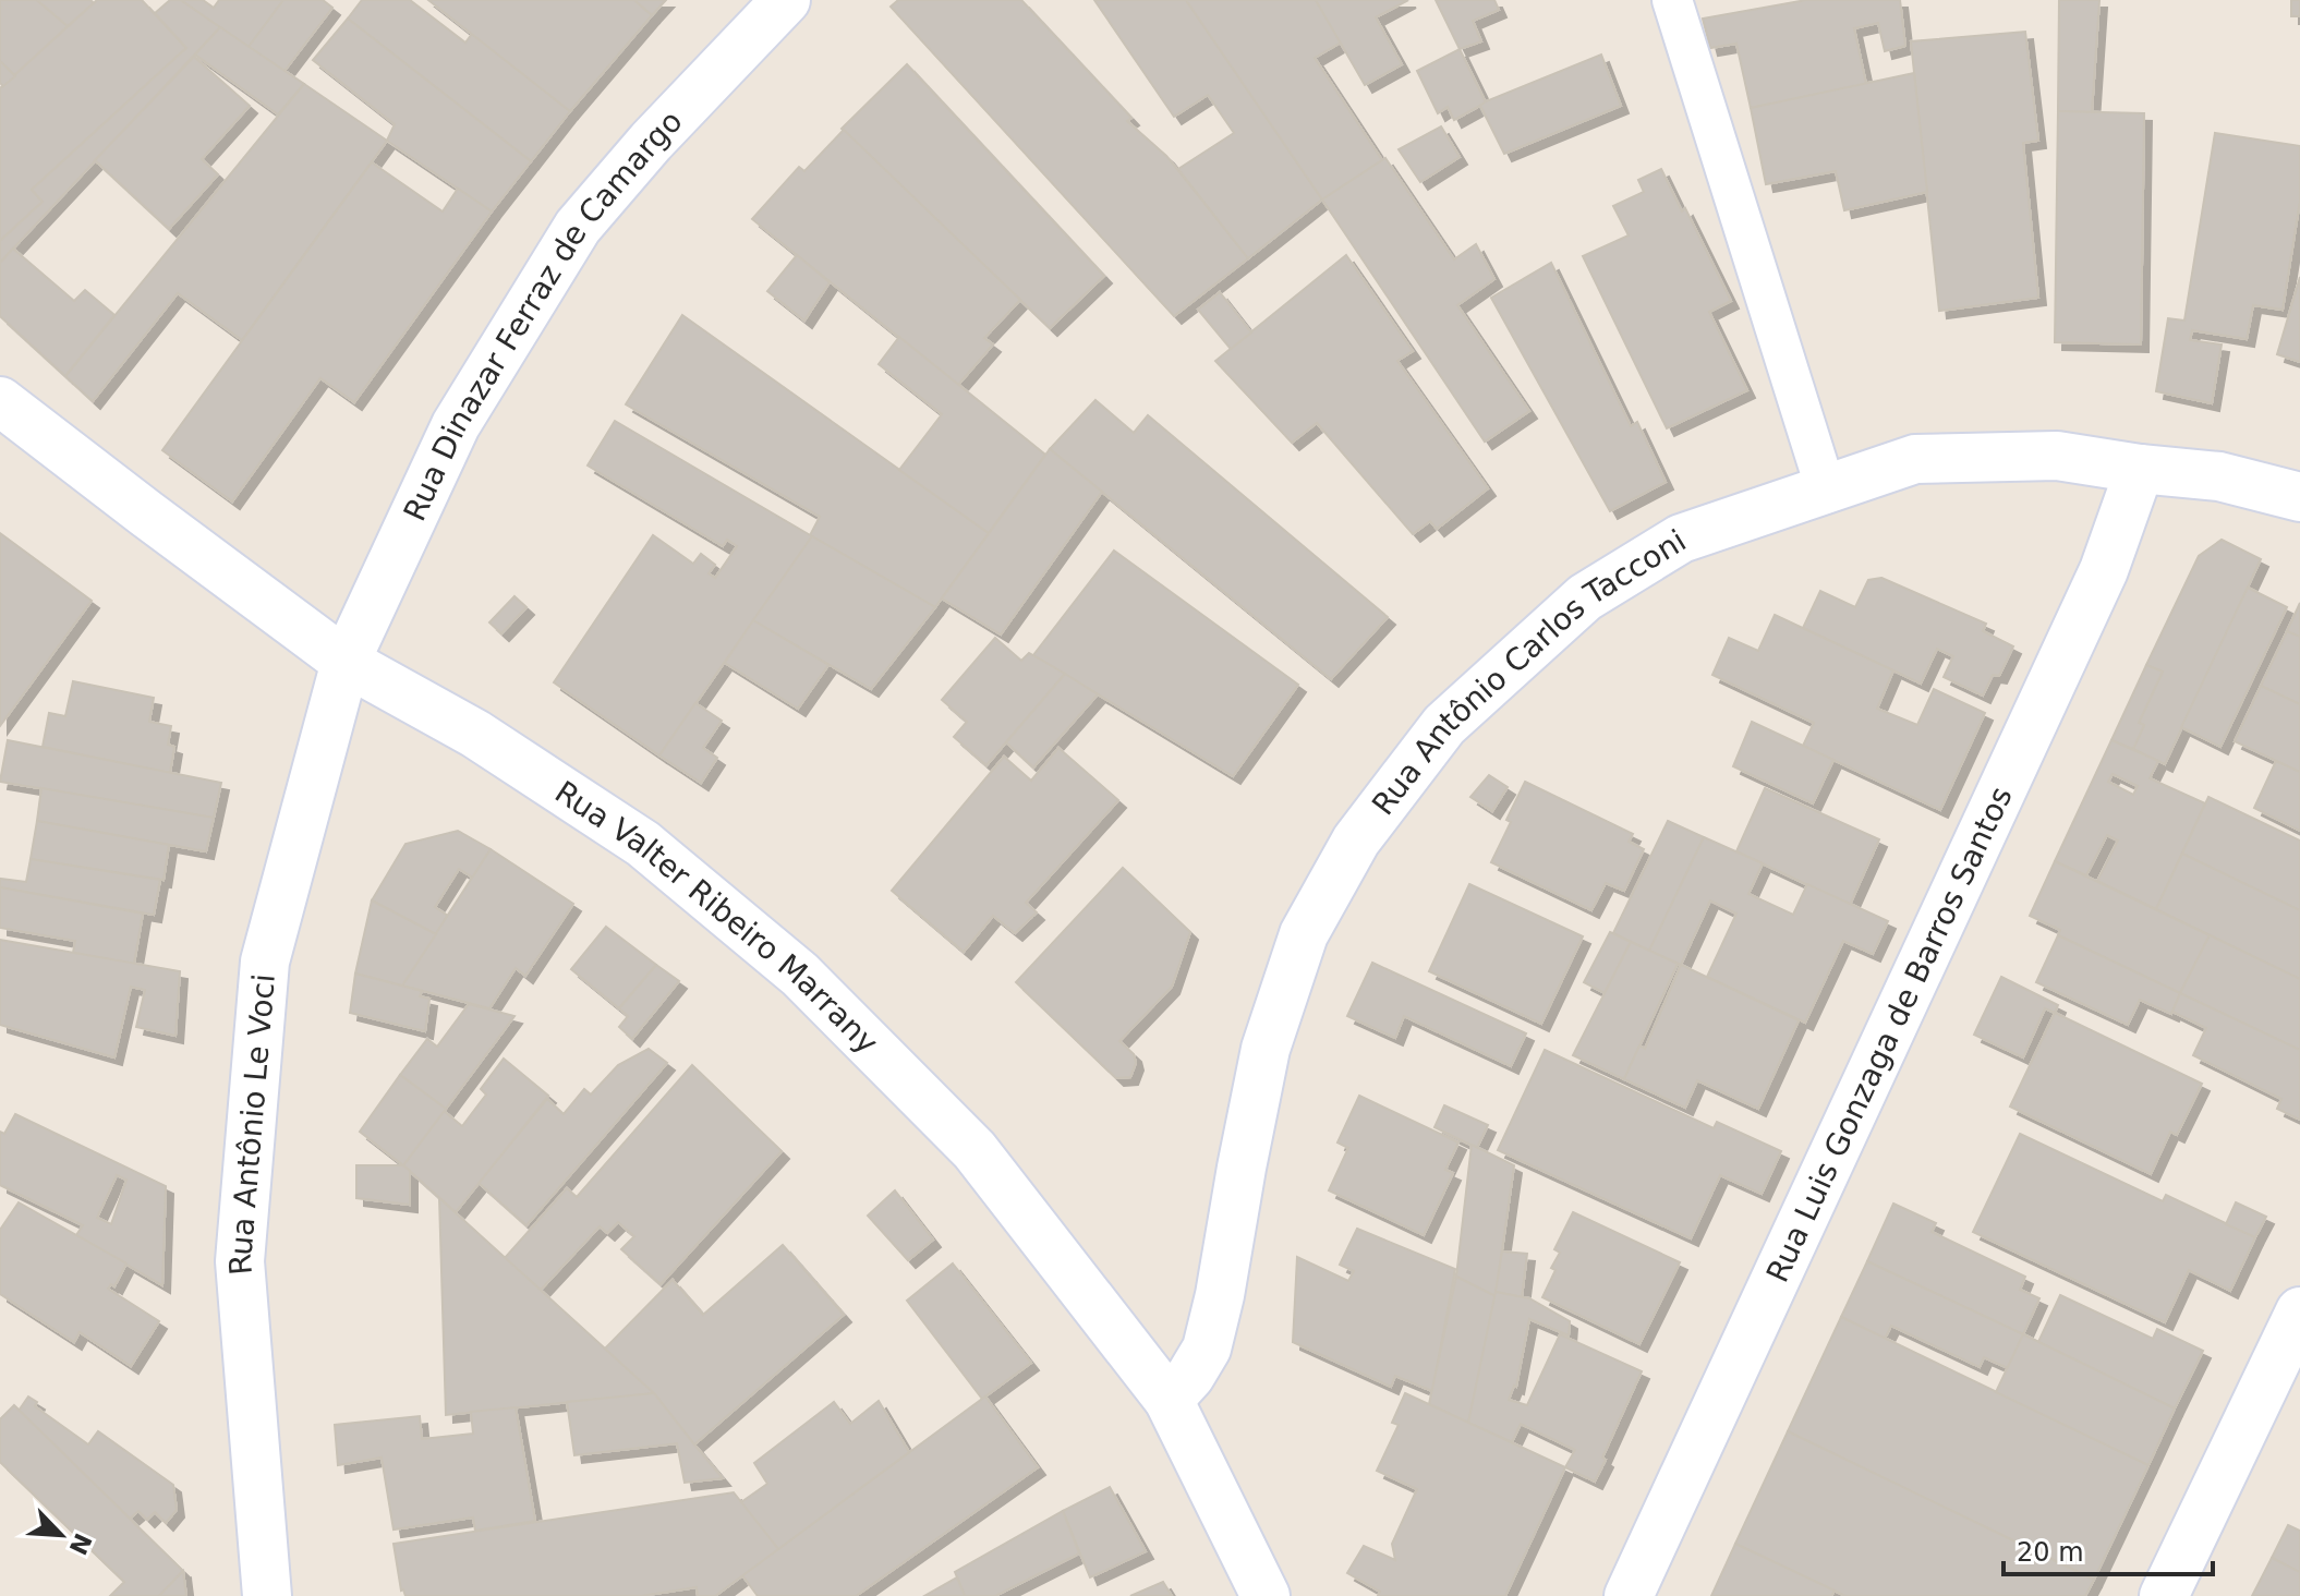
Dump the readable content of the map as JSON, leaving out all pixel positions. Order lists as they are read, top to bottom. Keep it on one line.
{"streets":{"street":["Rua Dinazar Ferraz de Camargo","Rua Antônio Carlos Tacconi","Rua Valter Ribeiro Marrany","Rua Luis Gonzaga de Barros Santos","Rua Antônio Le Voci"]},"crossings":[["Rua Dinazar Ferraz de Camargo","Rua Valter Ribeiro Marrany"],["Rua Dinazar Ferraz de Camargo","Rua Antônio Le Voci"],["Rua Antônio Carlos Tacconi","Rua Valter Ribeiro Marrany"],["Rua Antônio Carlos Tacconi","Rua Luis Gonzaga de Barros Santos"],["Rua Valter Ribeiro Marrany","Rua Antônio Le Voci"]],"scale_bar":"20 m","north":"bottom right"}
